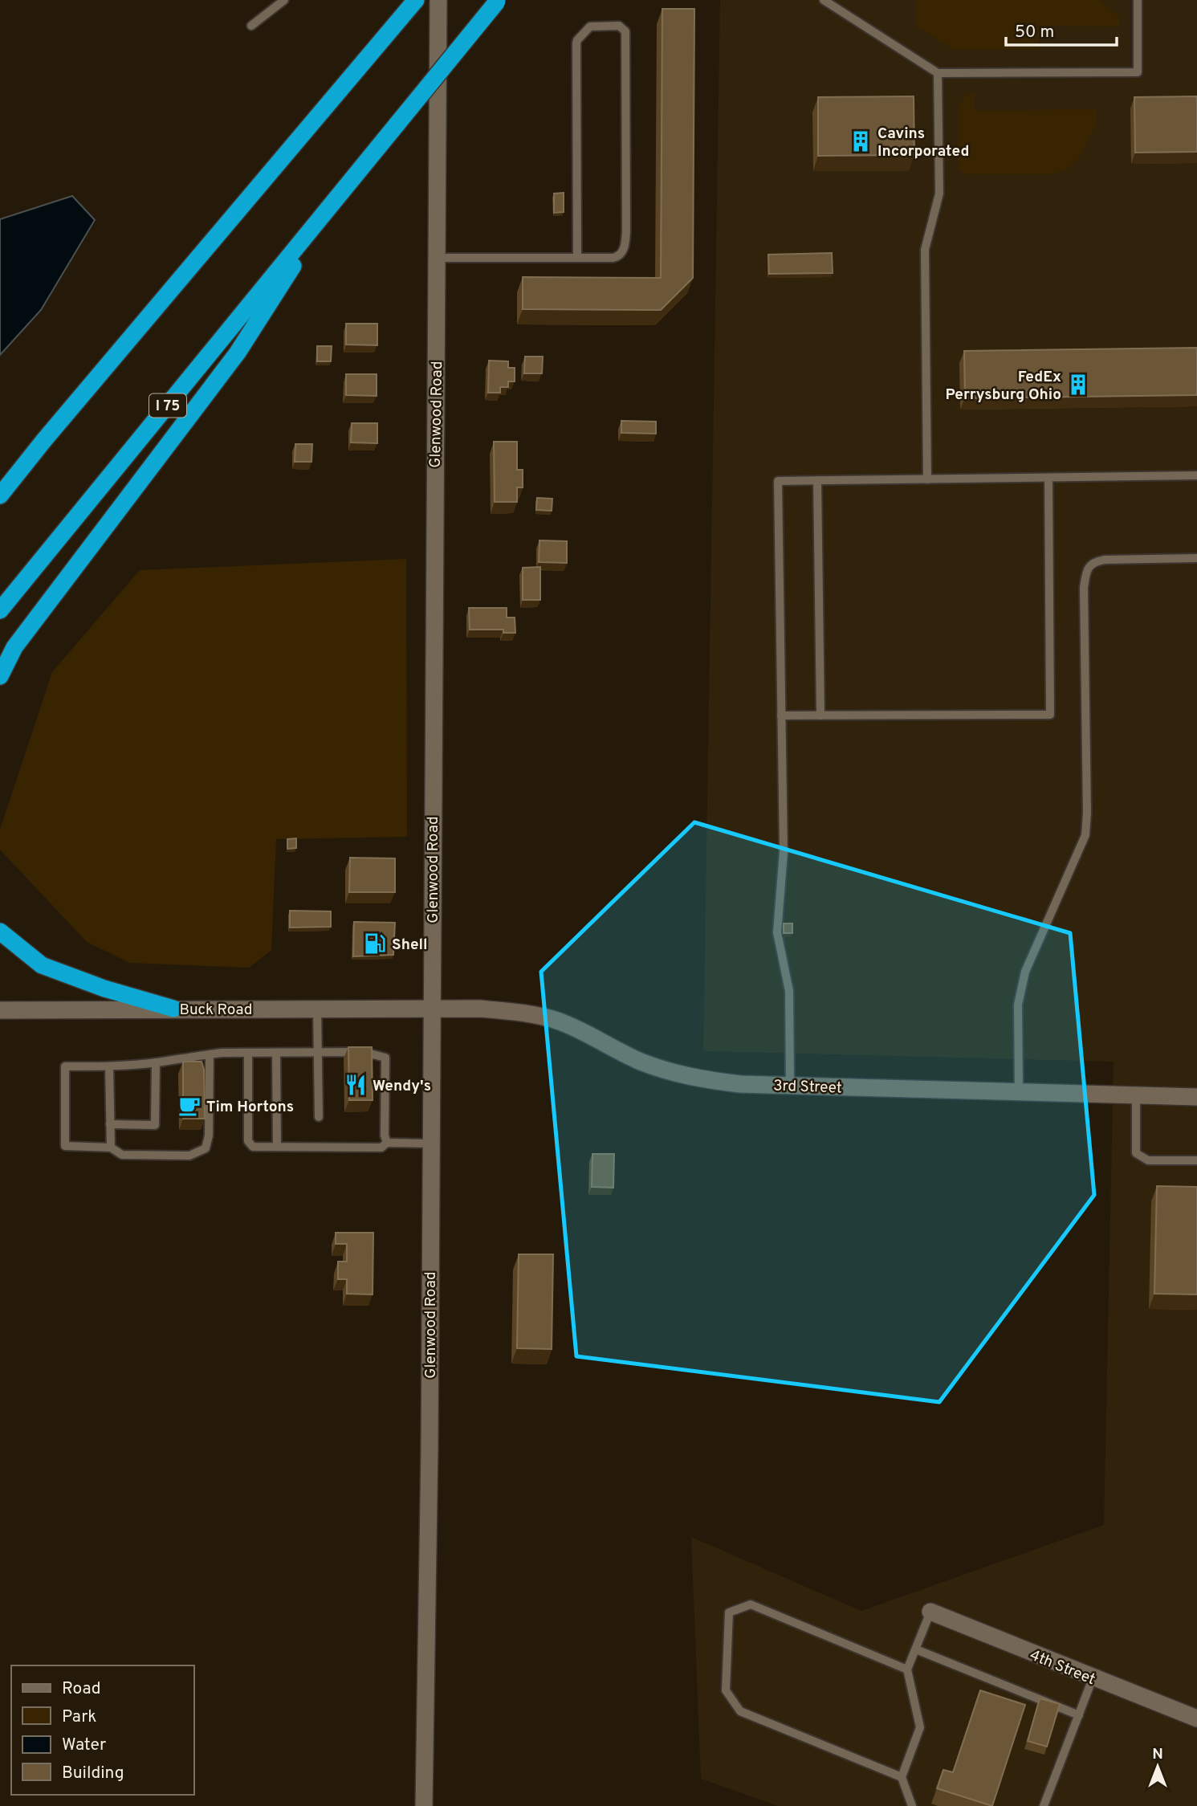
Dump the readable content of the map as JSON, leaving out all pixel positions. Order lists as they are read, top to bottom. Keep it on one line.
{"streets":{"highway":["I 75"],"street":["Glenwood Road","Buck Road","3rd Street","4th Street"]},"crossings":[["Glenwood Road","Buck Road"],["Glenwood Road","3rd Street"],["Buck Road","3rd Street"]],"places":{"building":["Cavins Incorporated","FedEx Perrysburg Ohio"],"fuel station":["Shell"],"restaurant":["Wendy's"],"cafe":["Tim Hortons"]},"legend":["Road","Park","Water","Building"],"scale_bar":"50 m","north":"top"}
